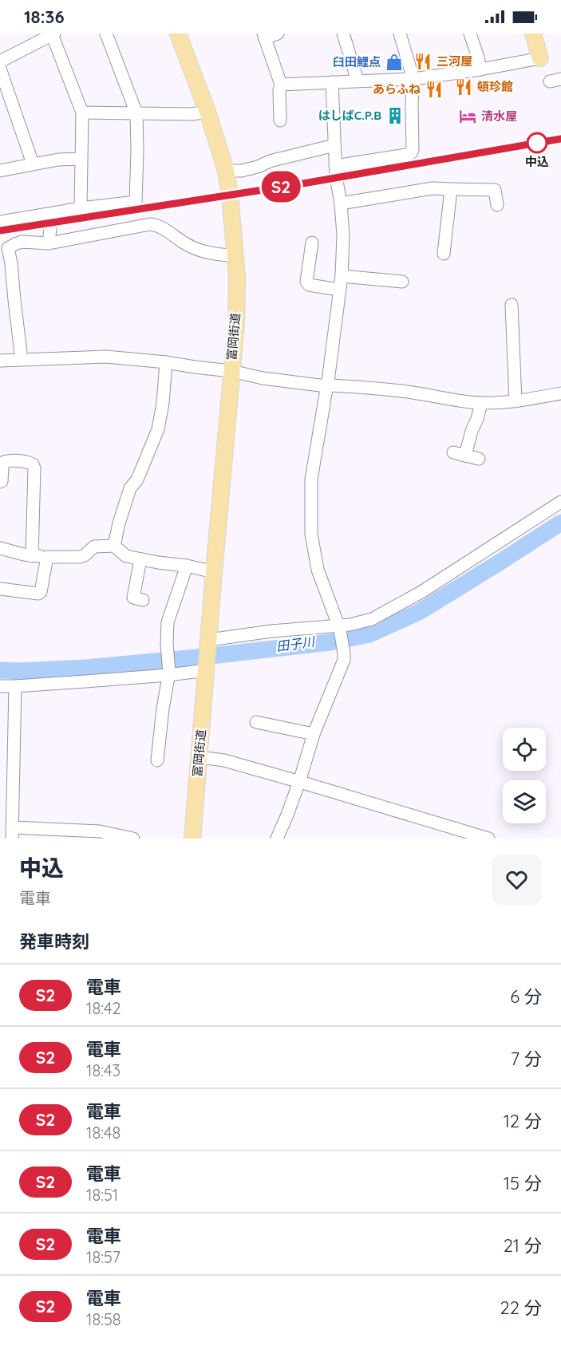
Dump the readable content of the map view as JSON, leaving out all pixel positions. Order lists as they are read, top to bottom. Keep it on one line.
{"streets":{"main road":["富岡街道"]},"water":["田子川"],"places":{"restaurant":["三河屋","頓珍館","あらふね"],"shop":["臼田鯉点"],"building":["はしばC.P.B"],"hotel":["清水屋"],"other":["中込"]},"page":{"status":"18:36","on_map":"S2","heading":[["中込","電車"],"発車時刻"],"list":[{"mark":"S2","name":"電車","note":"18:42","value":"6 分"},{"mark":"S2","name":"電車","note":"18:43","value":"7 分"},{"mark":"S2","name":"電車","note":"18:48","value":"12 分"},{"mark":"S2","name":"電車","note":"18:51","value":"15 分"},{"mark":"S2","name":"電車","note":"18:57","value":"21 分"},{"mark":"S2","name":"電車","note":"18:58","value":"22 分"}]}}
